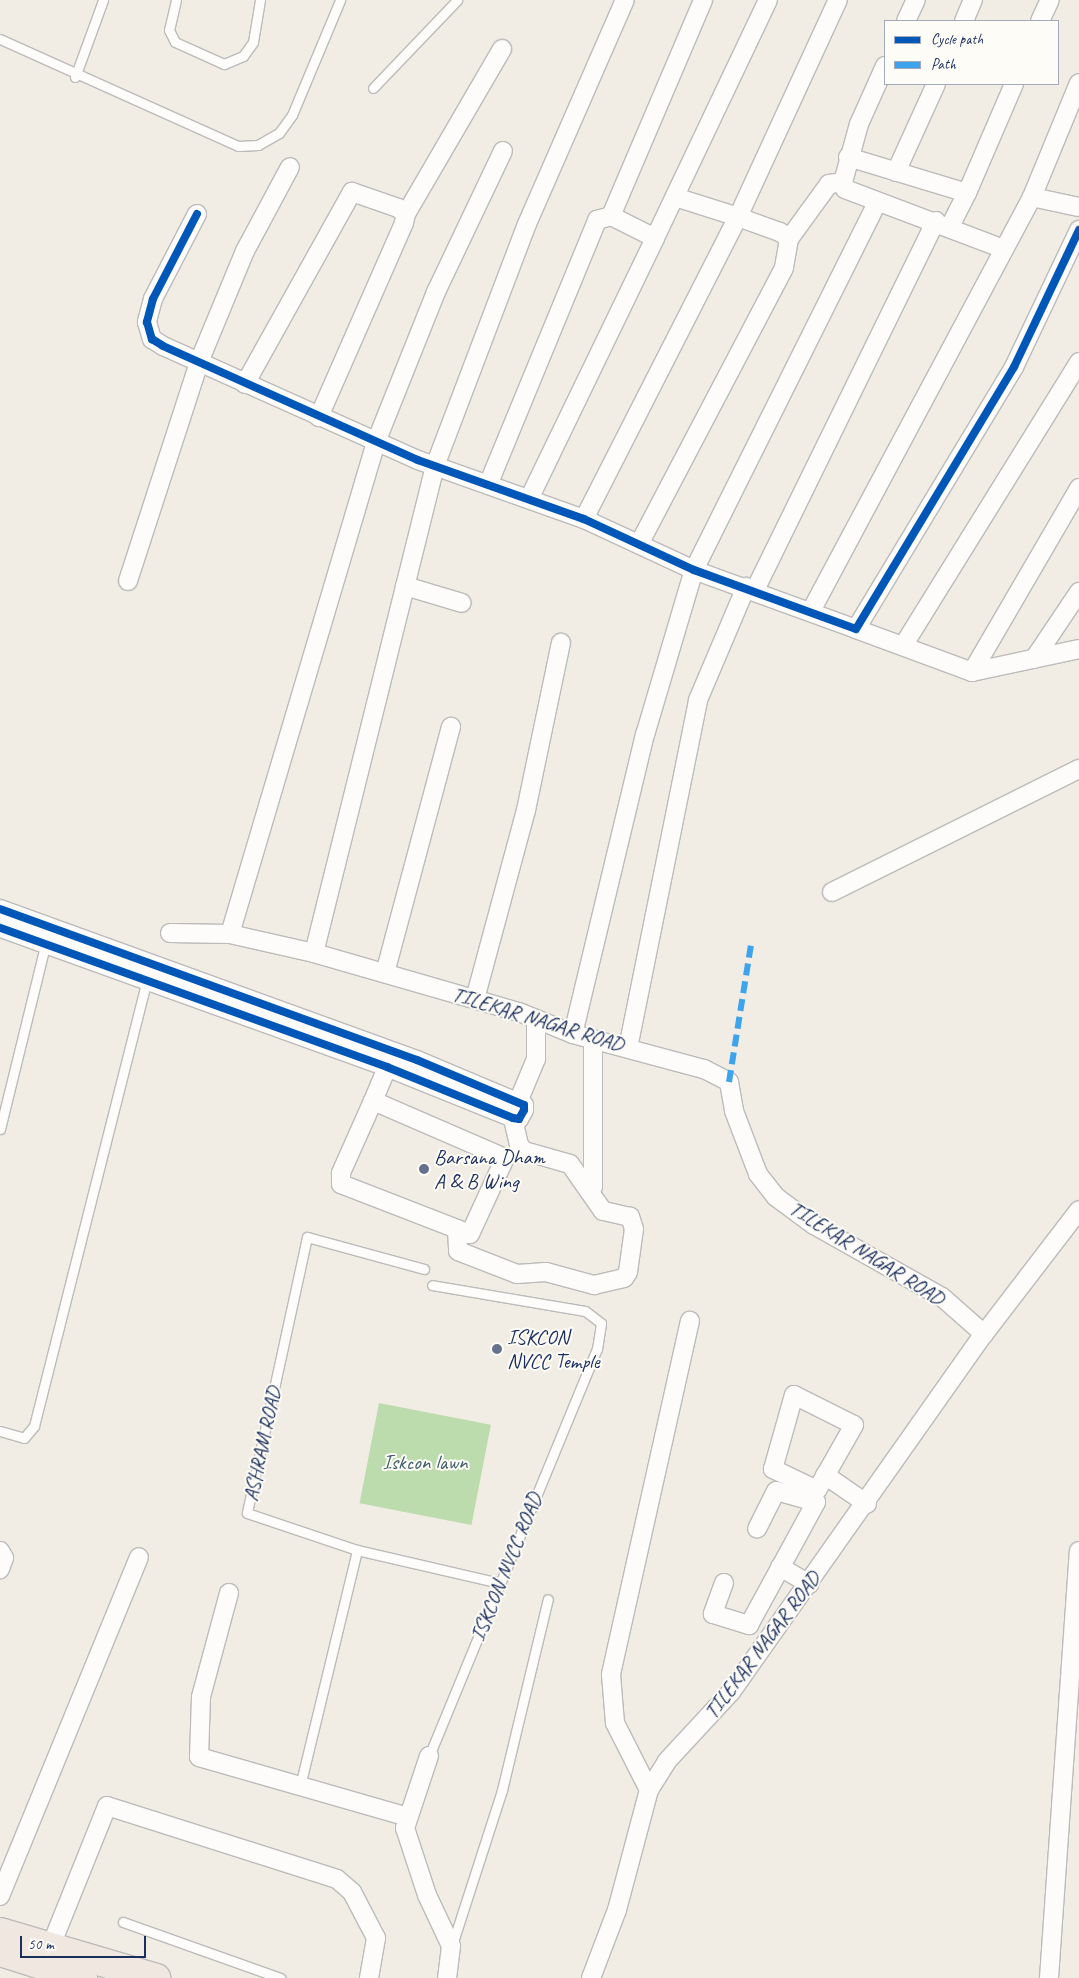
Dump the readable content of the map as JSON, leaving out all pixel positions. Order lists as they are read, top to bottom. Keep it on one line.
{"streets":{"street":["TILEKAR NAGAR ROAD","ISKCON NVCC ROAD"],"lane":["ASHRAM ROAD"]},"parks":["Iskcon lawn"],"places":["Barsana Dham A & B Wing","ISKCON NVCC Temple"],"legend":["Cycle path","Path"],"scale_bar":"50 m"}
